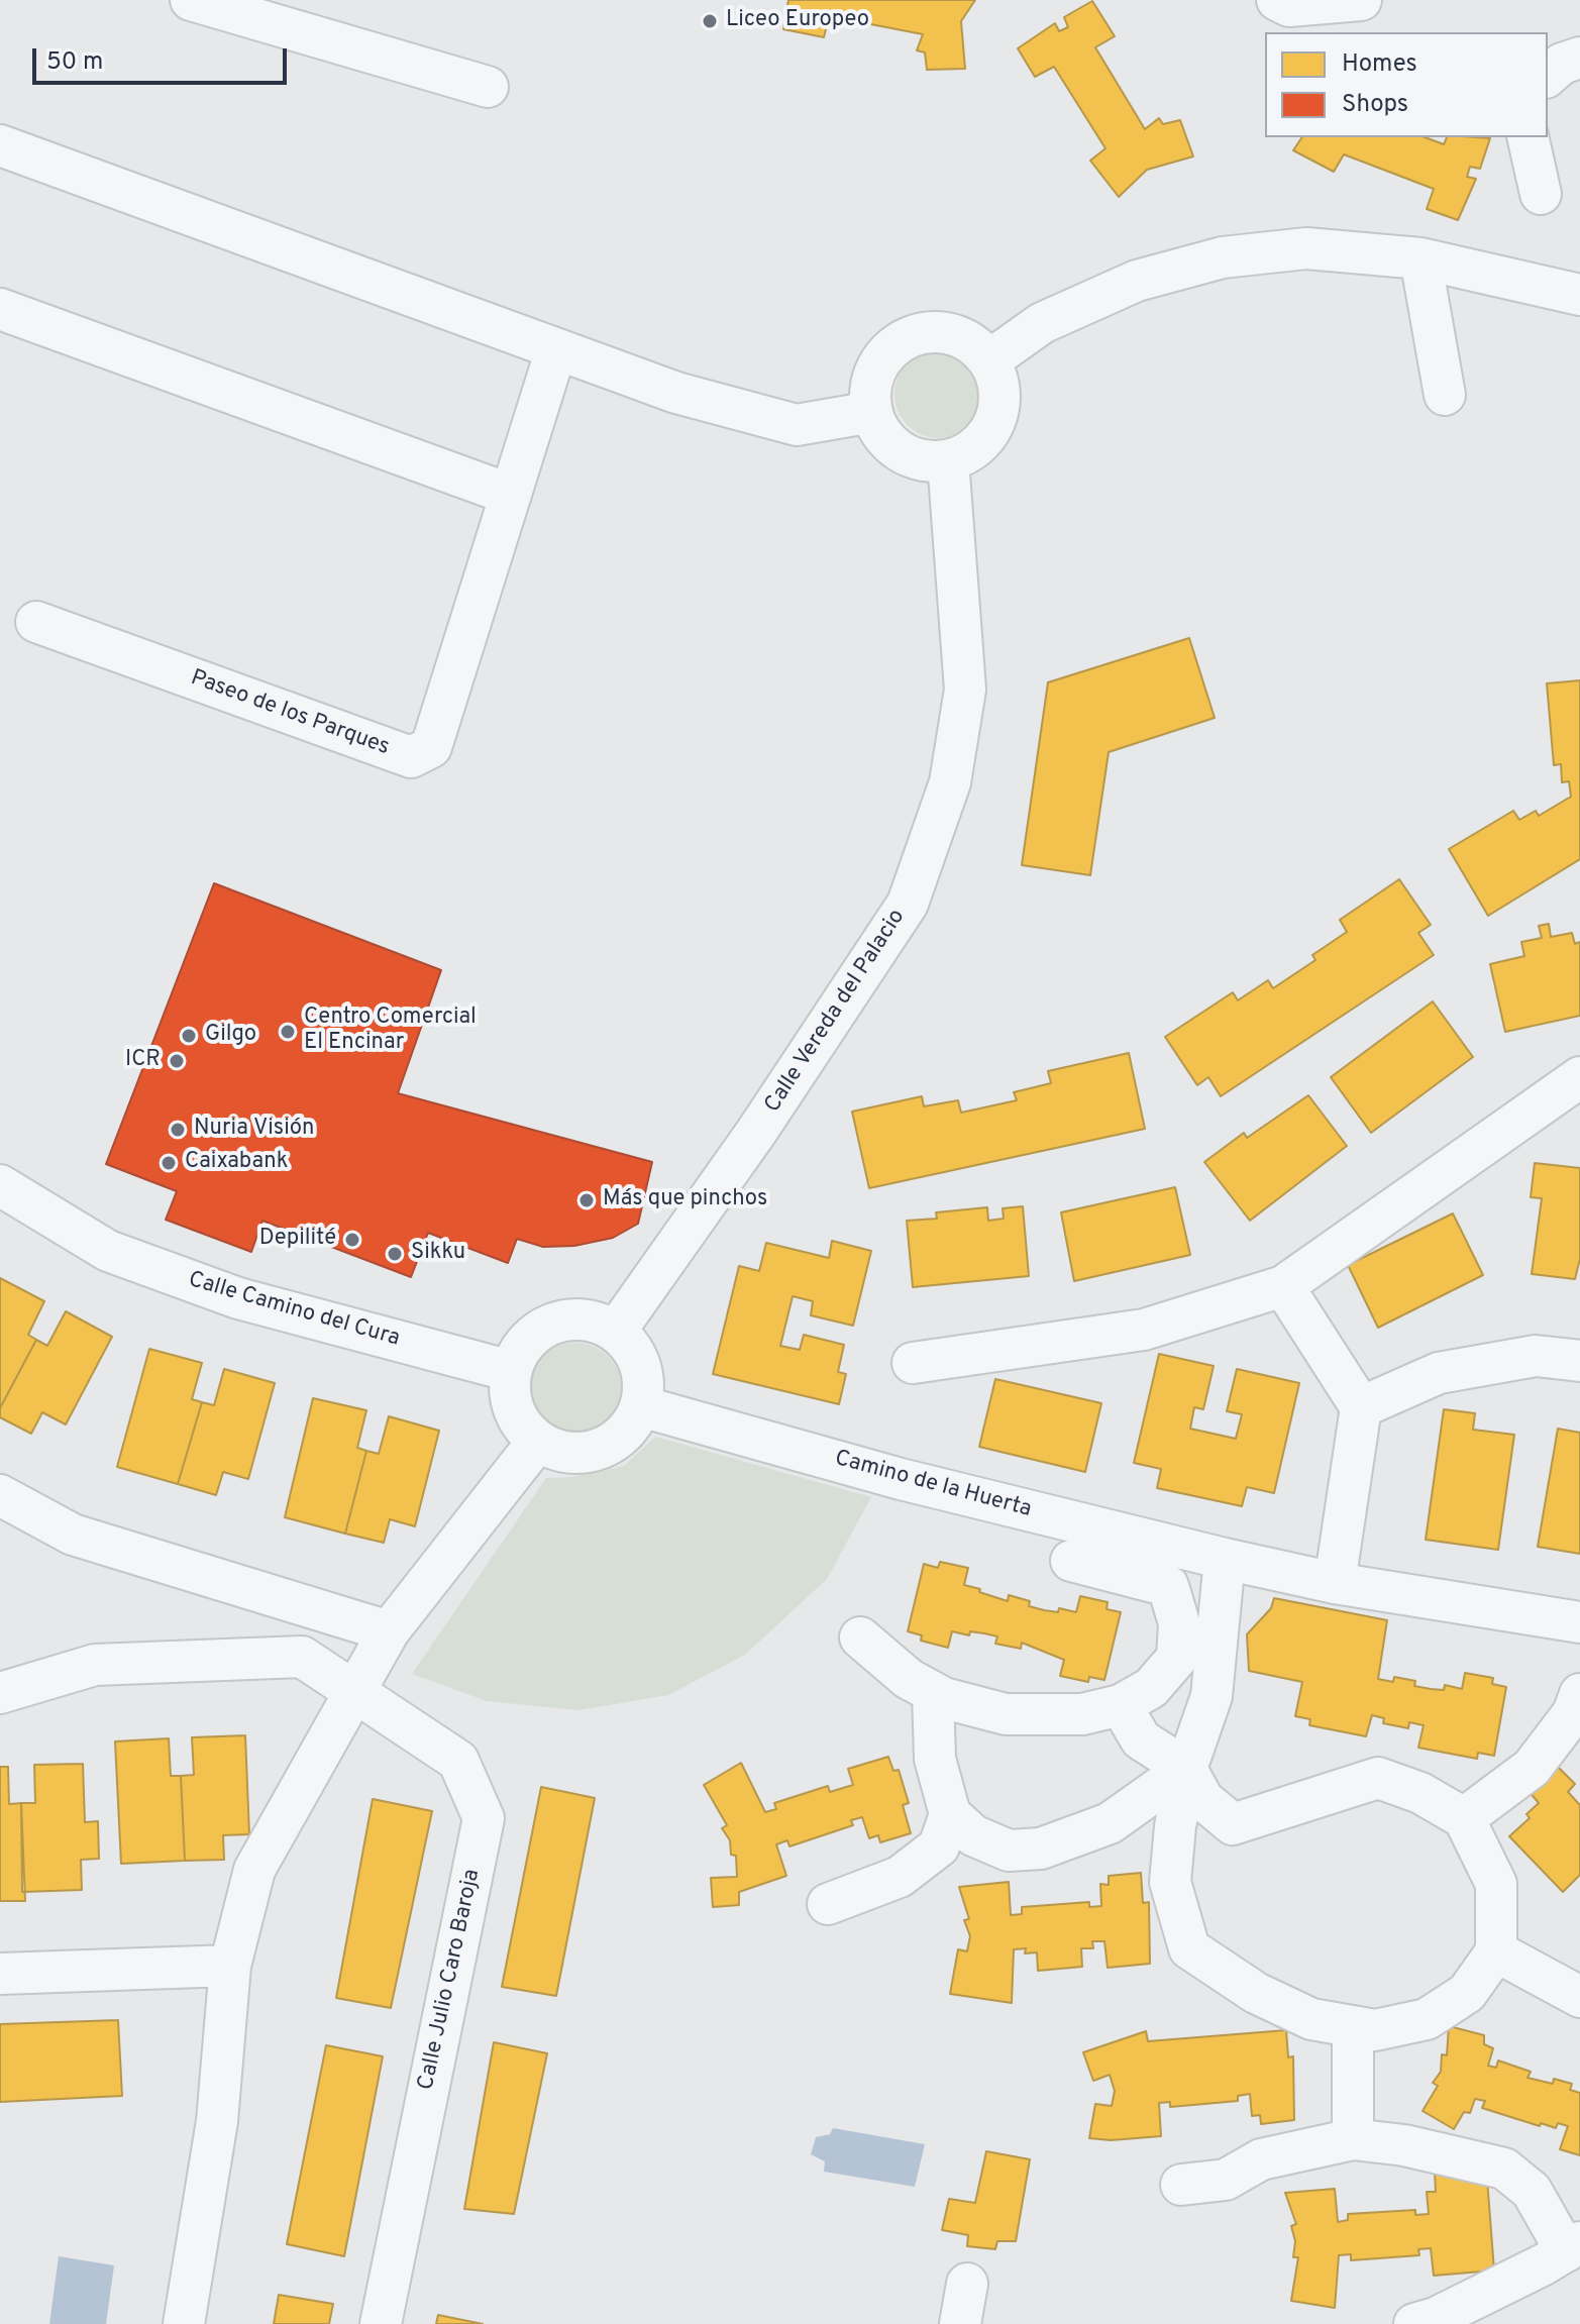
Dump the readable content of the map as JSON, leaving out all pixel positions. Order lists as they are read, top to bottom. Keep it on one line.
{"streets":{"street":["Paseo de los Parques","Calle Vereda del Palacio","Calle Camino del Cura","Camino de la Huerta","Calle Julio Caro Baroja"]},"crossings":[["Calle Vereda del Palacio","Calle Camino del Cura"],["Calle Vereda del Palacio","Camino de la Huerta"],["Calle Camino del Cura","Camino de la Huerta"]],"places":["Liceo Europeo","Centro Comercial El Encinar","Gilgo","ICR","Nuria Visión","Caixabank","Más que pinchos","Depilité","Sikku"],"legend":["Homes","Shops"],"scale_bar":"50 m"}
